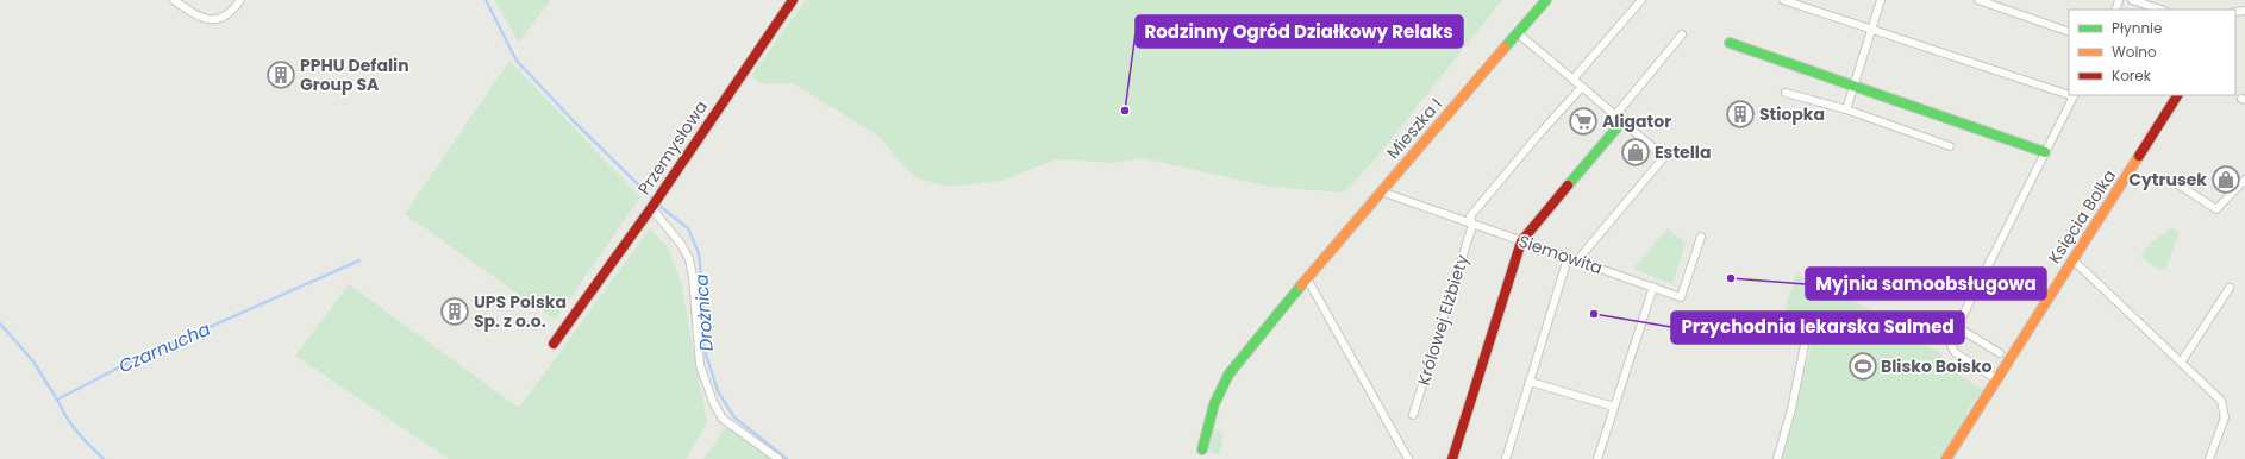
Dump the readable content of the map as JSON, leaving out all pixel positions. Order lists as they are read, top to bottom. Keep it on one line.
{"streets":{"street":["Mieszka I","Przemysłowa","Księcia Bolka","Siemowita","Królowej Elżbiety"]},"crossings":[["Mieszka I","Siemowita"],["Siemowita","Królowej Elżbiety"]],"water":["Drożnica","Czarnucha"],"places":{"building":["PPHU Defalin Group SA","Stiopka","UPS Polska Sp. z o.o."],"other":["Rodzinny Ogród Działkowy Relaks","Myjnia samoobsługowa","Przychodnia lekarska Salmed"],"supermarket":["Aligator"],"shop":["Estella","Cytrusek"],"sports":["Blisko Boisko"]},"legend":["Płynnie","Wolno","Korek"]}
